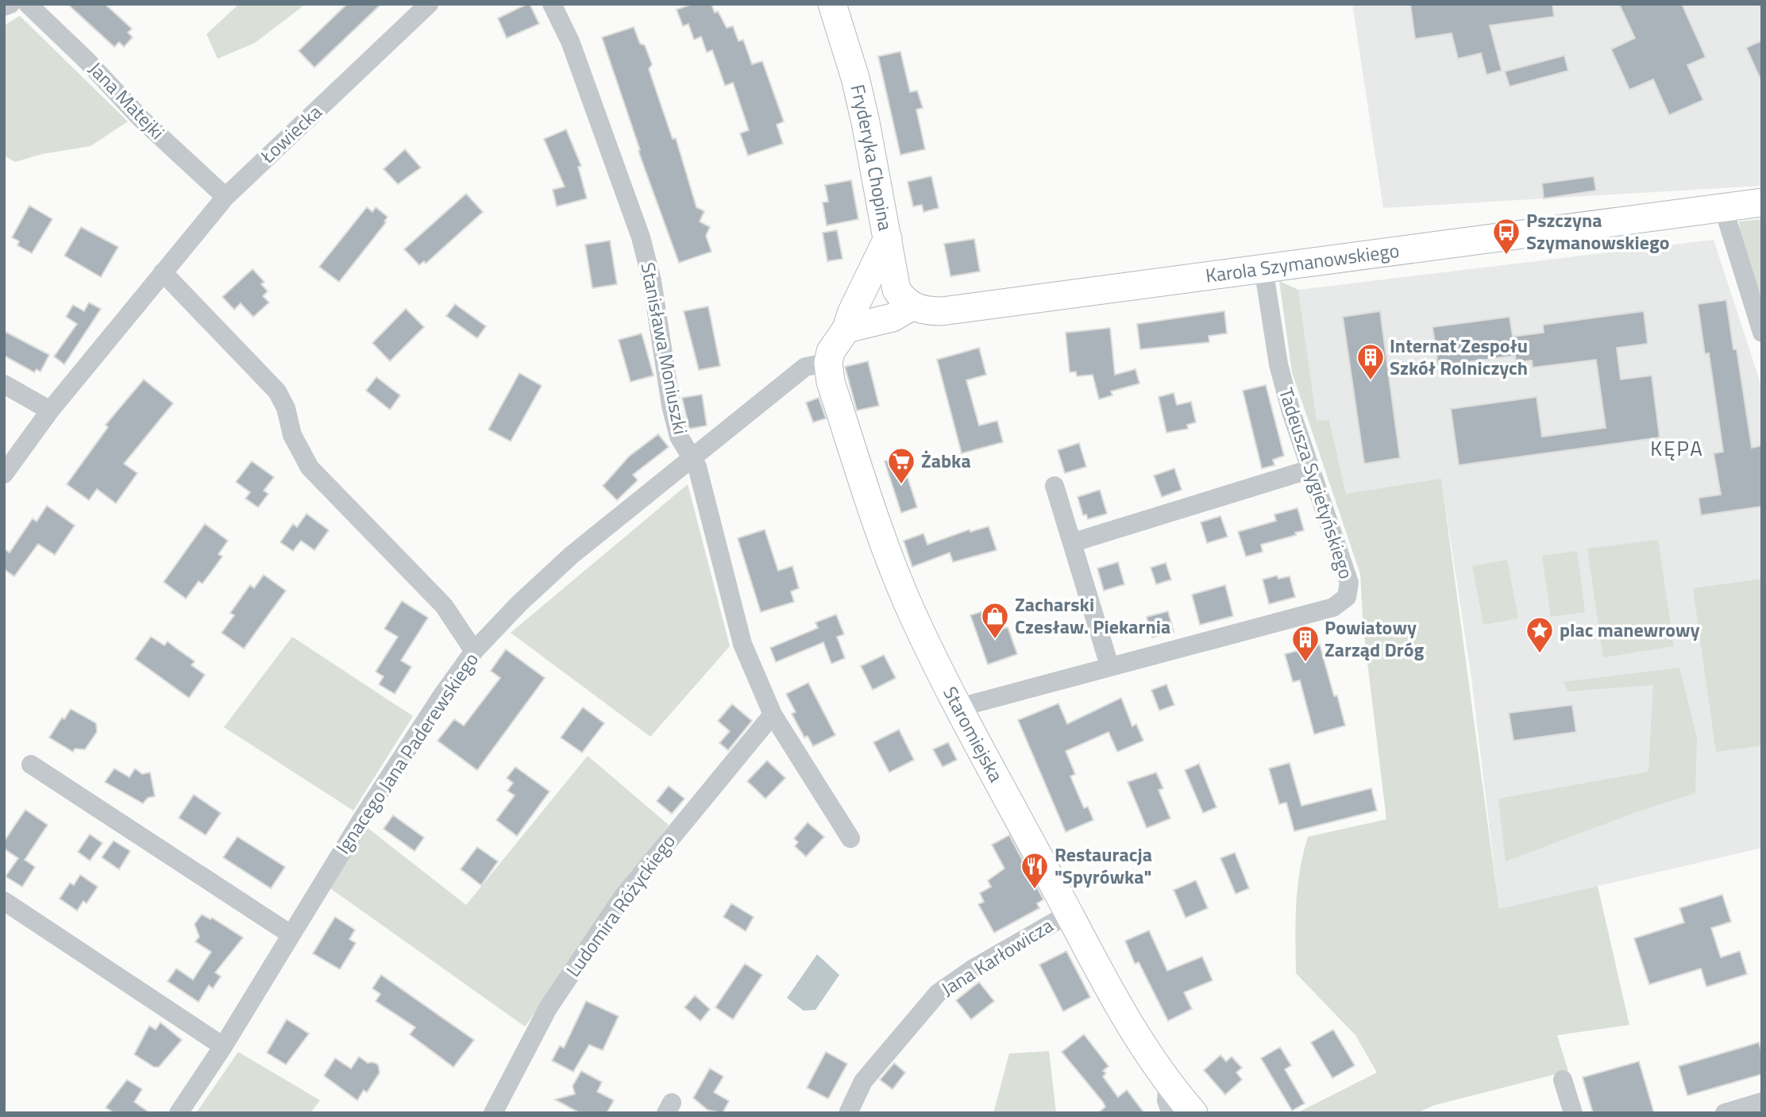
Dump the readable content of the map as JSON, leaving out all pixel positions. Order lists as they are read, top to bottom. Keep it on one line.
{"streets":{"street":["Jana Matejki","Łowiecka","Fryderyka Chopina","Karola Szymanowskiego","Stanisława Moniuszki","Tadeusza Sygietyńskiego","Staromiejska","Ignacego Jana Paderewskiego","Ludomira Różyckiego","Jana Karłowicza"]},"crossings":[["Jana Matejki","Łowiecka"],["Fryderyka Chopina","Karola Szymanowskiego"],["Karola Szymanowskiego","Tadeusza Sygietyńskiego"],["Stanisława Moniuszki","Ignacego Jana Paderewskiego"],["Stanisława Moniuszki","Ludomira Różyckiego"],["Tadeusza Sygietyńskiego","Staromiejska"],["Staromiejska","Ignacego Jana Paderewskiego"],["Staromiejska","Jana Karłowicza"]],"districts":["KĘPA"],"places":{"bus stop":["Pszczyna Szymanowskiego"],"building":["Internat Zespołu Szkół Rolniczych","Powiatowy Zarząd Dróg"],"supermarket":["Żabka"],"shop":["Zacharski Czesław. Piekarnia"],"place":["plac manewrowy"],"restaurant":["Restauracja \"Spyrówka\""]}}
